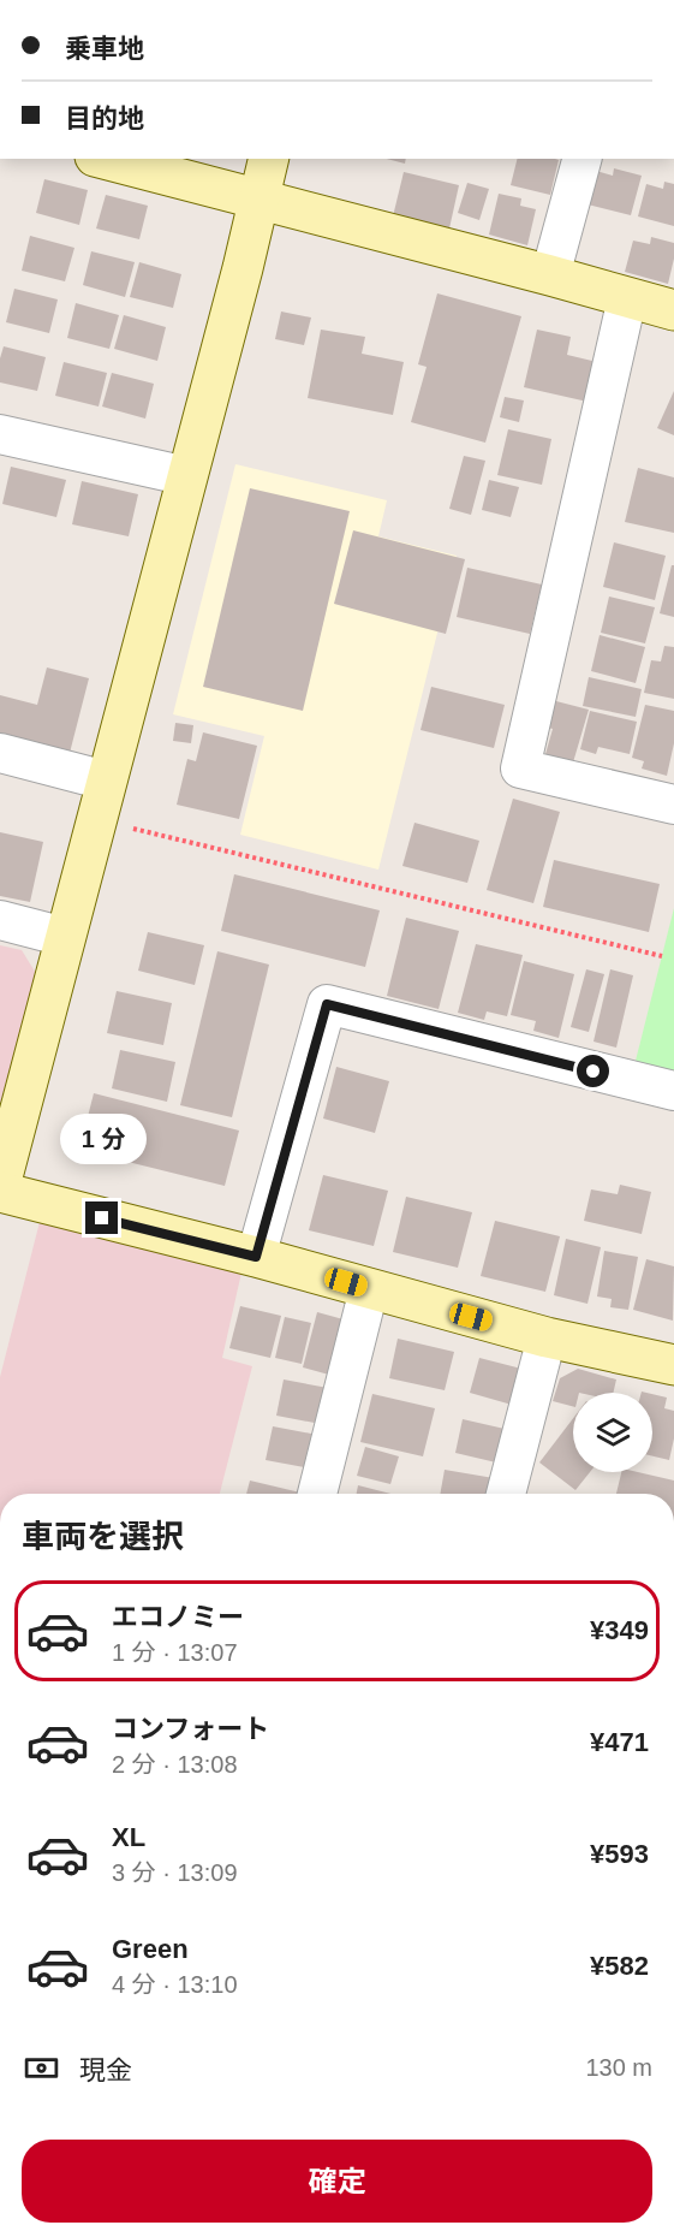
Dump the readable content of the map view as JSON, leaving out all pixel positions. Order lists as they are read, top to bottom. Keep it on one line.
{"page":{"banner":["乗車地","目的地"],"bubble":"1 分","heading":"車両を選択","list":[{"name":"エコノミー","note":"1 分 · 13:07","value":"¥349"},{"name":"コンフォート","note":"2 分 · 13:08","value":"¥471"},{"name":"XL","note":"3 分 · 13:09","value":"¥593"},{"name":"Green","note":"4 分 · 13:10","value":"¥582"}],"pay":["現金","130 m"],"buttons":"確定"}}
